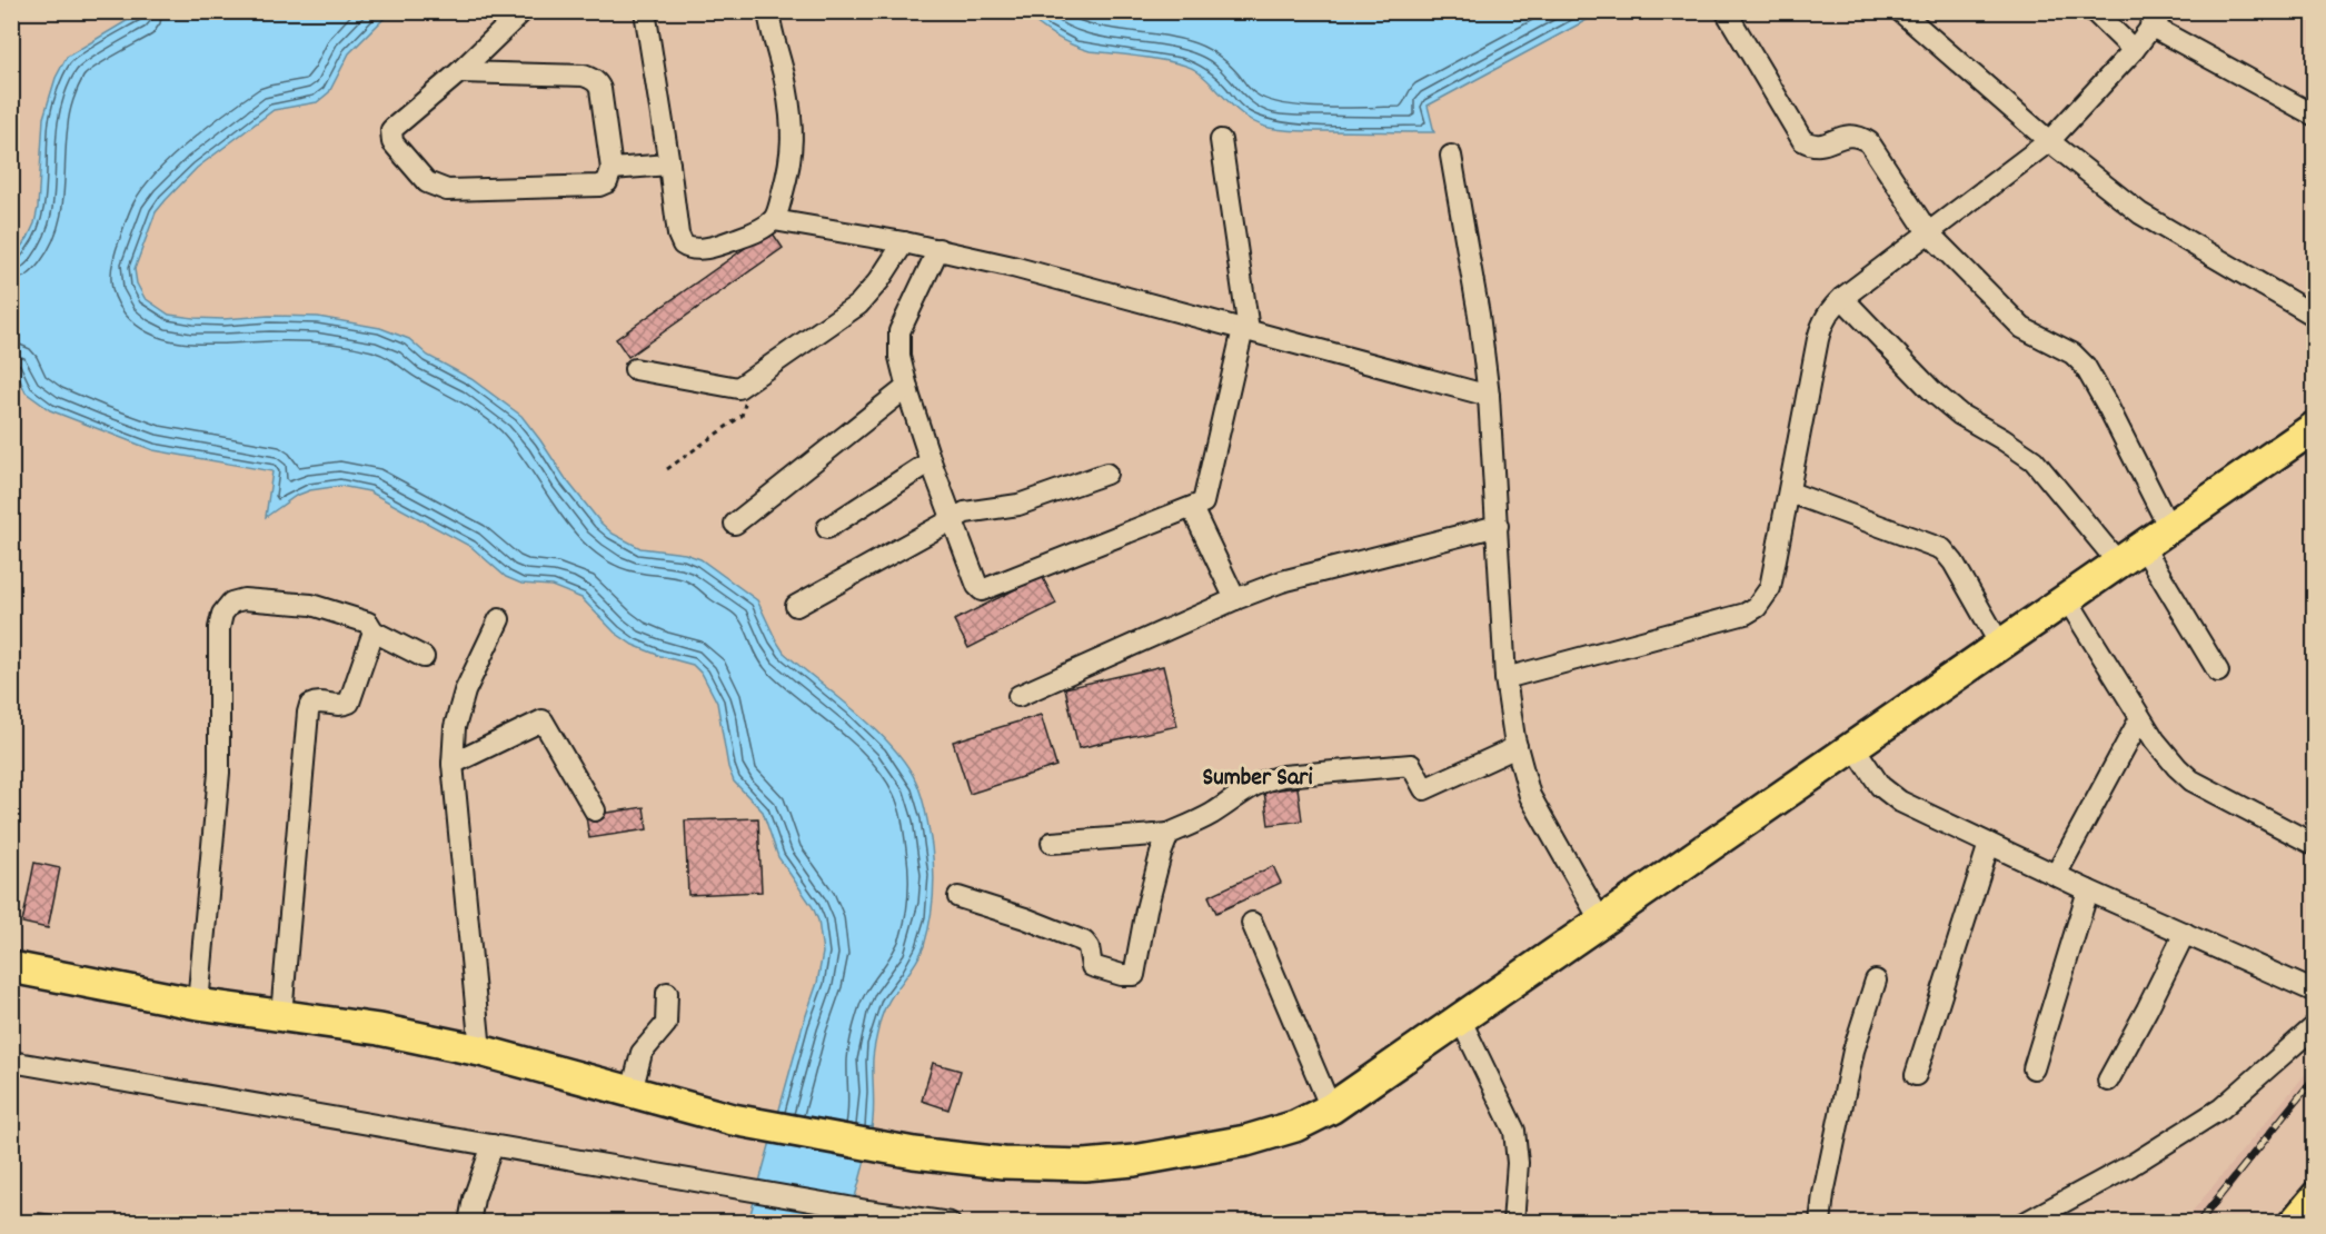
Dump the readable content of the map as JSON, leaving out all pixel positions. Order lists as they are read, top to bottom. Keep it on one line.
{"districts":["Sumber Sari"]}
